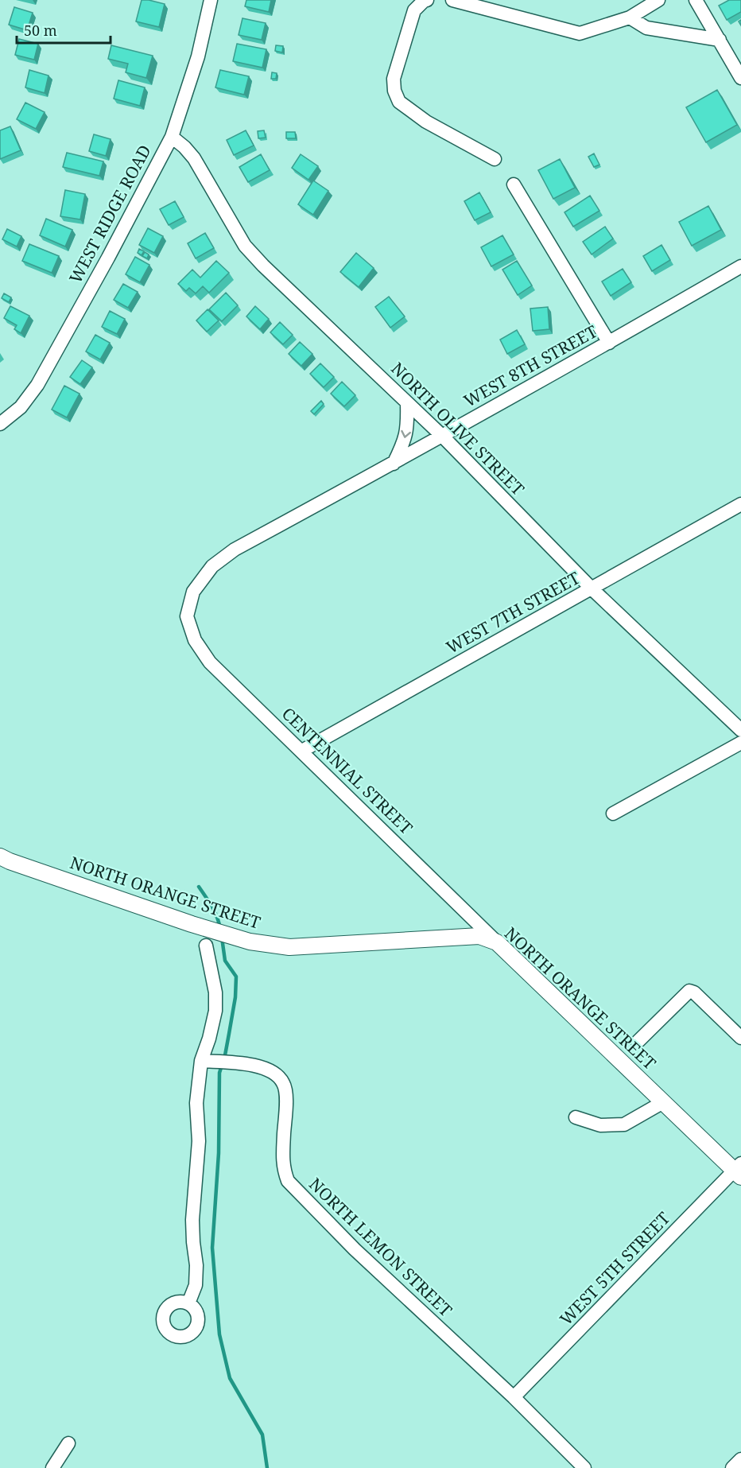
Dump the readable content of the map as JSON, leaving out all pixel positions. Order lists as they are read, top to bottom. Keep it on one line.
{"streets":{"street":["WEST RIDGE ROAD","WEST 8TH STREET","NORTH OLIVE STREET","WEST 7TH STREET","CENTENNIAL STREET","NORTH ORANGE STREET","NORTH LEMON STREET","WEST 5TH STREET"]},"crossings":[["WEST RIDGE ROAD","NORTH OLIVE STREET"],["WEST 8TH STREET","NORTH OLIVE STREET"],["WEST 8TH STREET","CENTENNIAL STREET"],["NORTH OLIVE STREET","WEST 7TH STREET"],["WEST 7TH STREET","CENTENNIAL STREET"],["CENTENNIAL STREET","NORTH ORANGE STREET"],["NORTH ORANGE STREET","WEST 5TH STREET"],["NORTH LEMON STREET","WEST 5TH STREET"]],"scale_bar":"50 m"}
